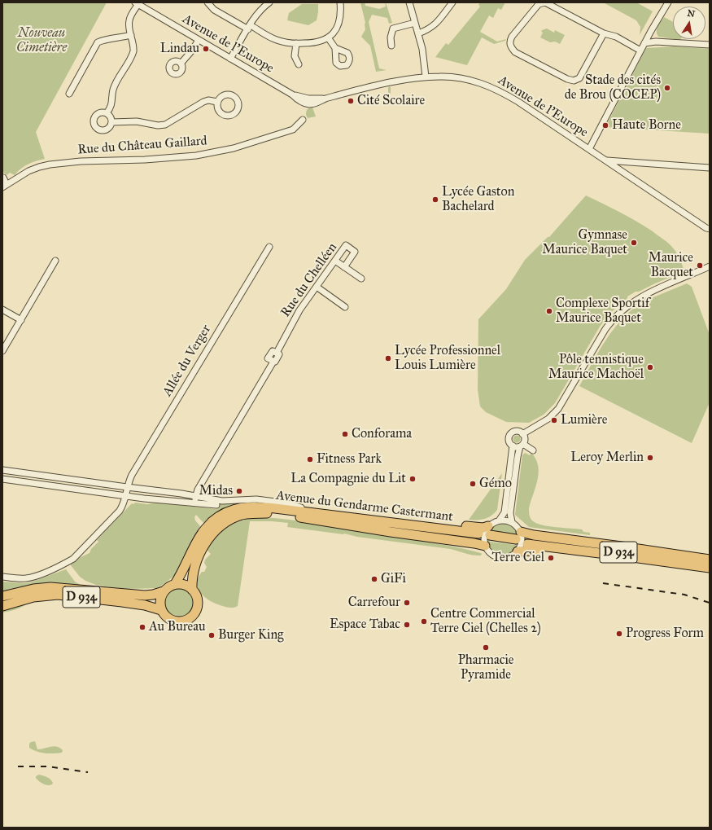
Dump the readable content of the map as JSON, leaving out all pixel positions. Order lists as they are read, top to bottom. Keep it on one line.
{"streets":{"main road":["Avenue du Gendarme Castermant","D 934"],"street":["Avenue de l'Europe","Rue du Château Gaillard","Rue du Chelléen","Allée du Verger"]},"crossings":[["Rue du Chelléen","Avenue du Gendarme Castermant"],["Allée du Verger","Avenue du Gendarme Castermant"]],"parks":["Nouveau Cimetière"],"places":["Lindau","Stade des cités de Brou (COCEP)","Cité Scolaire","Haute Borne","Lycée Gaston Bachelard","Gymnase Maurice Baquet","Maurice Bacquet","Complexe Sportif Maurice Baquet","Lycée Professionnel Louis Lumière","Pôle tennistique Maurice Machoël","Lumière","Conforama","Leroy Merlin","Fitness Park","La Compagnie du Lit","Gémo","Midas","Terre Ciel","GiFi","Carrefour","Centre Commercial Terre Ciel (Chelles 2)","Espace Tabac","Au Bureau","Progress Form","Burger King","Pharmacie Pyramide"],"north":"top"}
